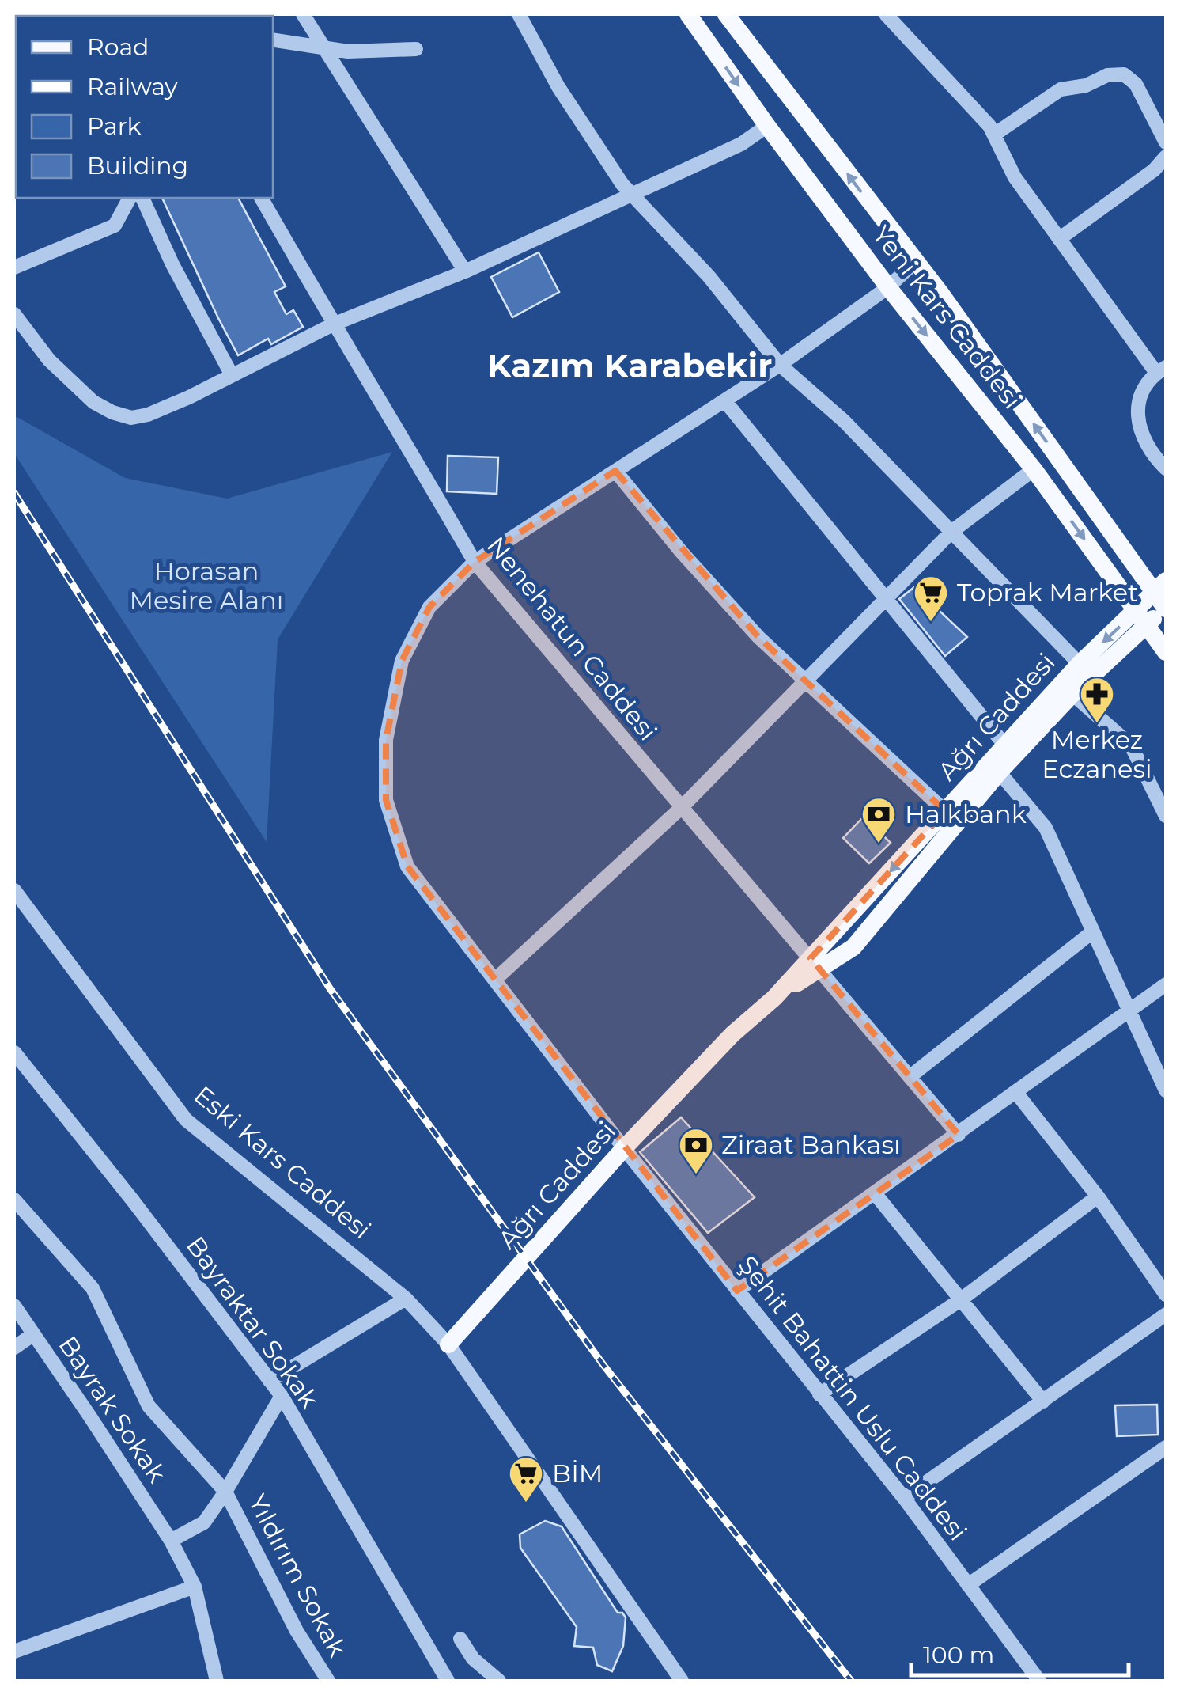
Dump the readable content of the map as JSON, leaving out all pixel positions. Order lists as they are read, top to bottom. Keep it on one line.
{"streets":{"main road":["Yeni Kars Caddesi","Ağrı Caddesi"],"street":["Nenehatun Caddesi","Eski Kars Caddesi","Bayraktar Sokak","Şehit Bahattin Uslu Caddesi","Bayrak Sokak","Yıldırım Sokak"]},"crossings":[["Yeni Kars Caddesi","Ağrı Caddesi"],["Yeni Kars Caddesi","Şehit Bahattin Uslu Caddesi"],["Nenehatun Caddesi","Ağrı Caddesi"],["Nenehatun Caddesi","Şehit Bahattin Uslu Caddesi"],["Ağrı Caddesi","Eski Kars Caddesi"],["Ağrı Caddesi","Şehit Bahattin Uslu Caddesi"]],"districts":["Kazım Karabekir"],"parks":["Horasan Mesire Alanı"],"places":{"supermarket":["Toprak Market","BİM"],"pharmacy":["Merkez Eczanesi"],"bank":["Halkbank","Ziraat Bankası"]},"legend":["Road","Railway","Park","Building"],"scale_bar":"100 m"}
